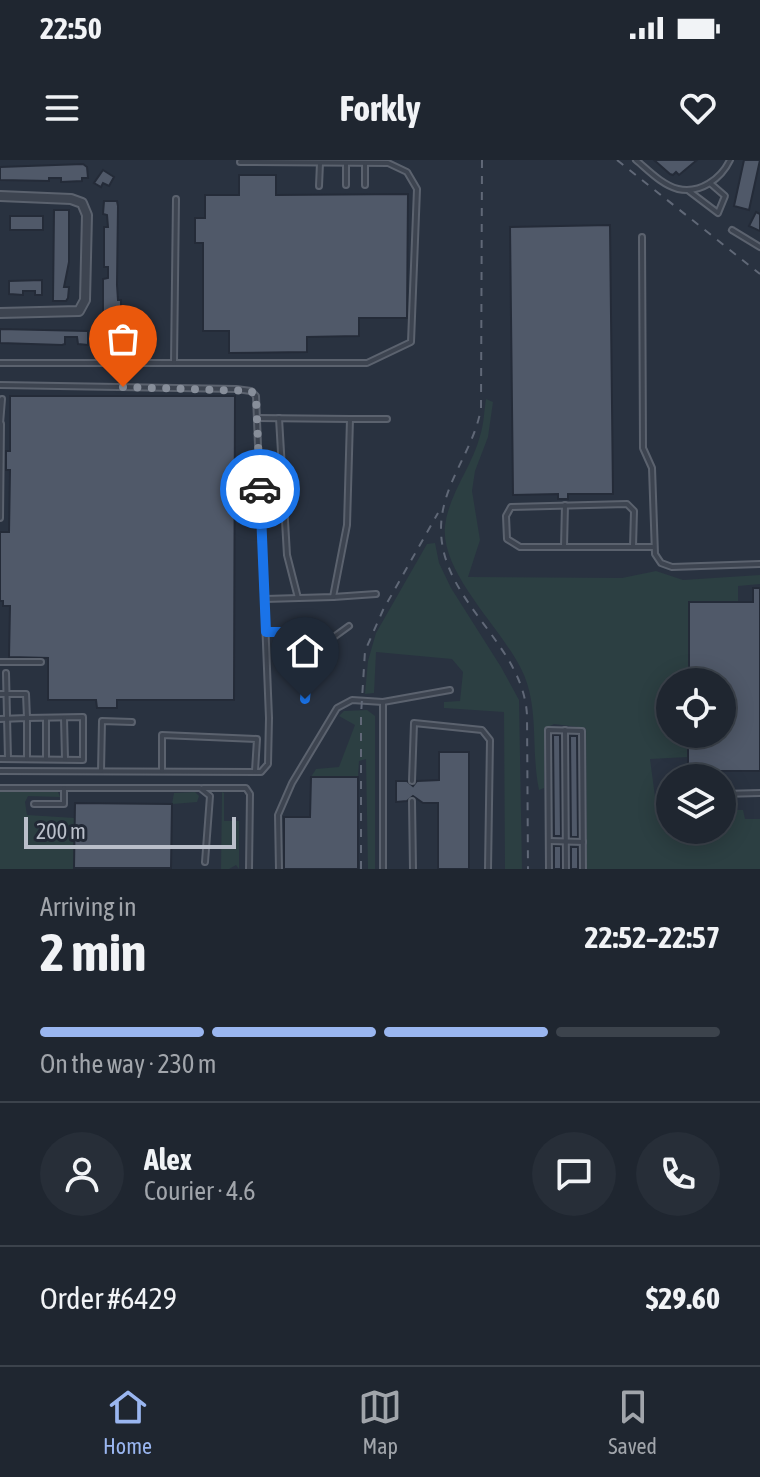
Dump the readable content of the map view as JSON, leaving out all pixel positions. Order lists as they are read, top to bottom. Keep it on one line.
{"scale_bar":"200 m","page":{"status":"22:50","header":"Forkly","scale":"200 m","heading":["2 min","Arriving in","22:52–22:57"],"panel":["Alex","Courier · 4.6","Order #6429","$29.60"],"bar":"On the way · 230 m","tabs":["Home","Map","Saved"]}}
